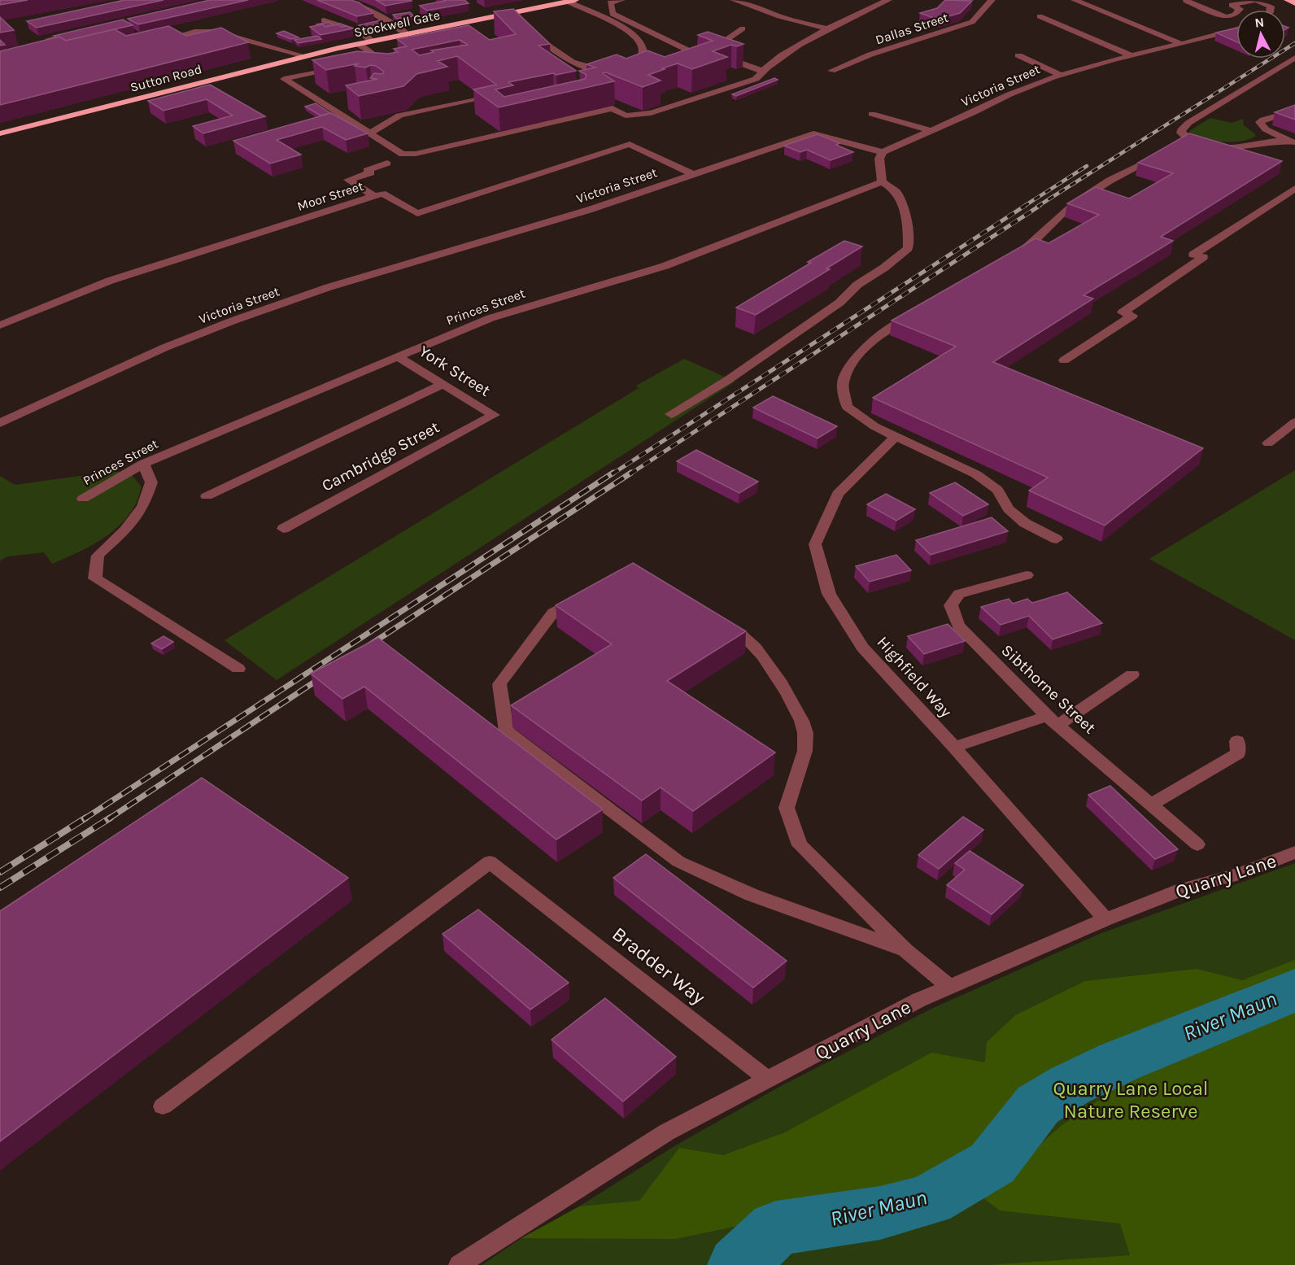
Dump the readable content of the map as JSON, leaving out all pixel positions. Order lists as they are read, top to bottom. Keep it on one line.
{"streets":{"highway":["Stockwell Gate","Sutton Road"],"street":["Dallas Street","Victoria Street","Moor Street","Princes Street","York Street","Cambridge Street","Highfield Way","Sibthorne Street","Quarry Lane","Bradder Way"]},"crossings":[["Stockwell Gate","Sutton Road"],["Victoria Street","Moor Street"],["Princes Street","York Street"],["York Street","Cambridge Street"],["Highfield Way","Quarry Lane"],["Quarry Lane","Bradder Way"]],"water":["River Maun"],"parks":["Quarry Lane Local Nature Reserve"],"north":"top"}
